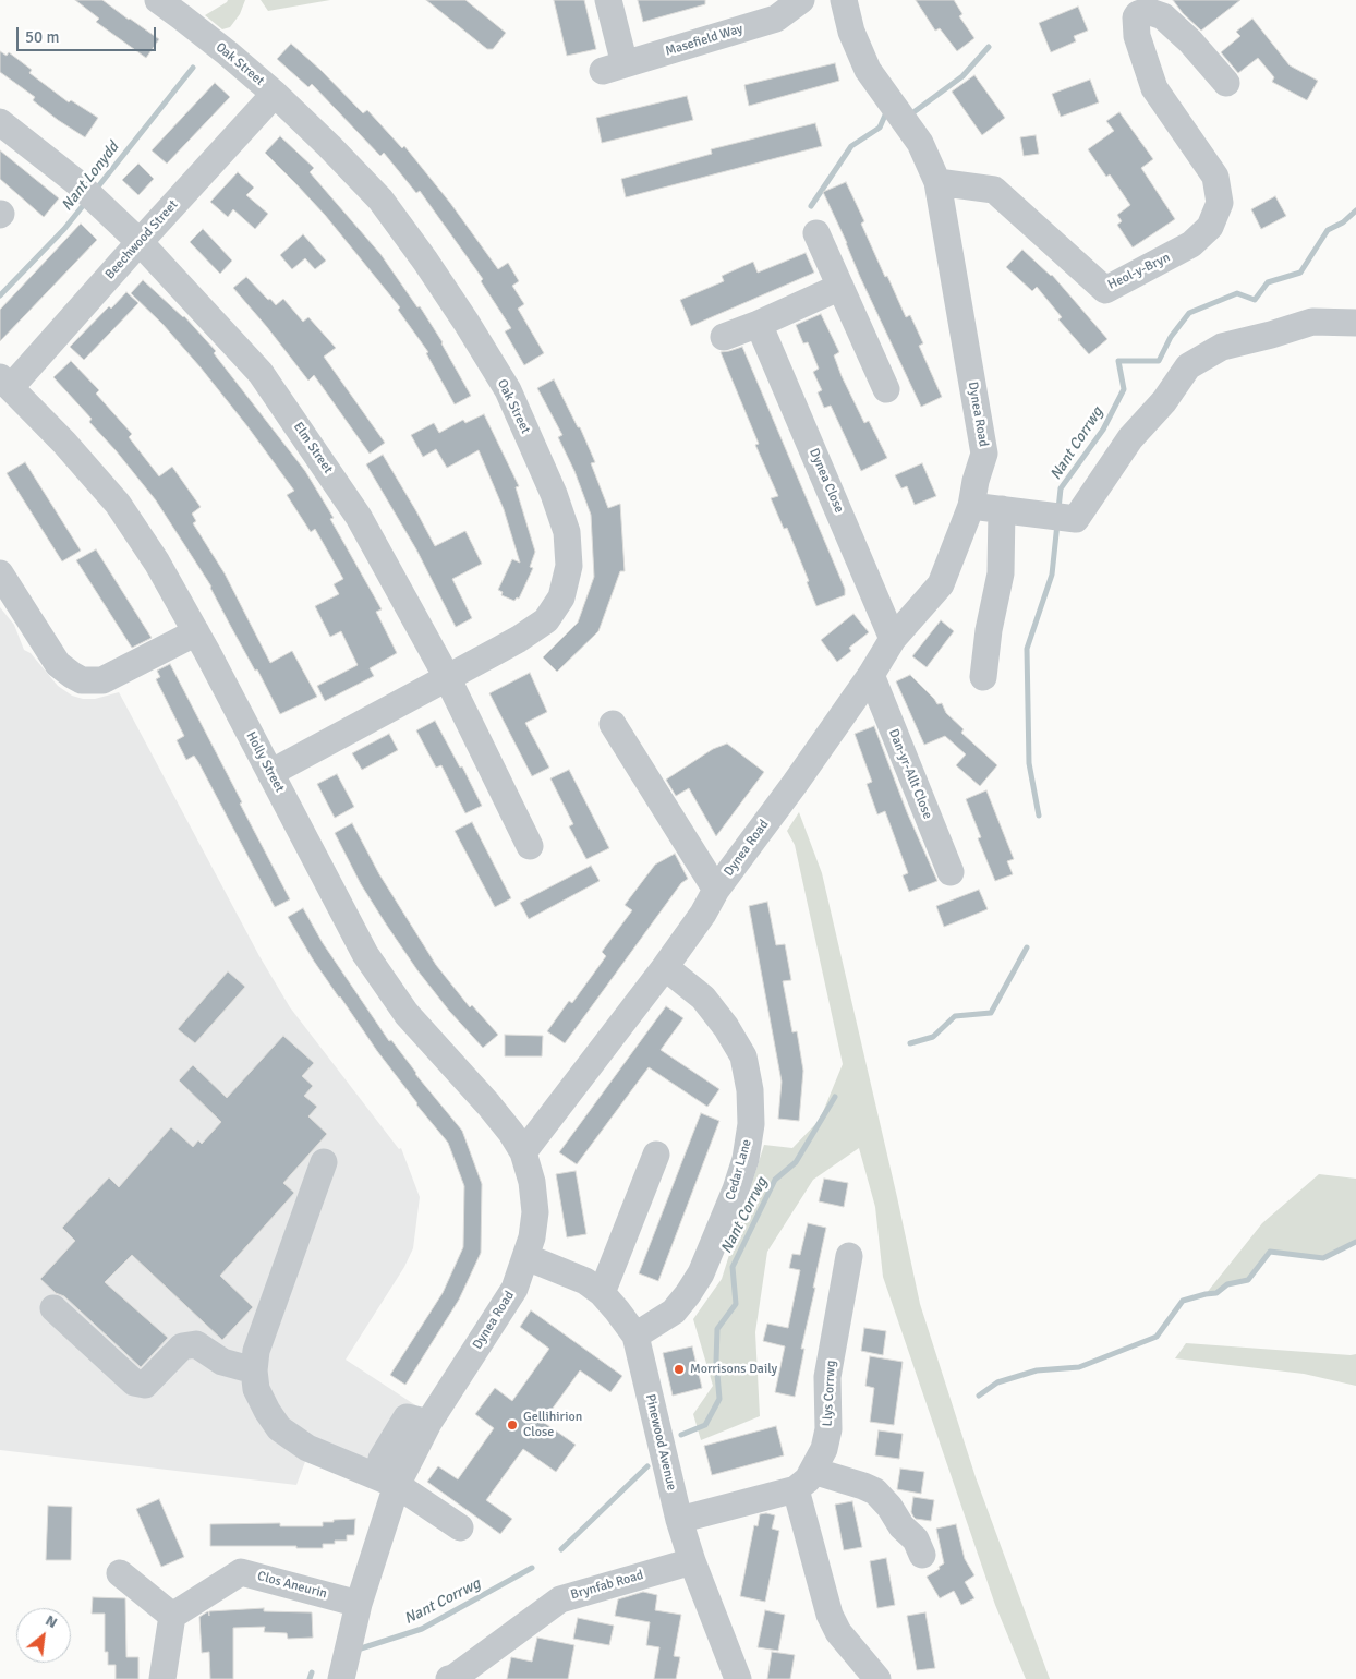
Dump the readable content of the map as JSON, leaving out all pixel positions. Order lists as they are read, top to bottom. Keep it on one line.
{"streets":{"street":["Masefield Way","Oak Street","Beechwood Street","Heol-y-Bryn","Dynea Road","Elm Street","Dynea Close","Holly Street","Dan-yr-Allt Close","Cedar Lane","Llys Corrwg","Pinewood Avenue","Clos Aneurin","Brynfab Road"]},"crossings":[["Oak Street","Beechwood Street"],["Oak Street","Elm Street"],["Oak Street","Holly Street"],["Beechwood Street","Elm Street"],["Beechwood Street","Holly Street"],["Heol-y-Bryn","Dynea Road"],["Dynea Road","Dynea Close"],["Dynea Road","Holly Street"],["Dynea Road","Dan-yr-Allt Close"],["Dynea Road","Cedar Lane"],["Dynea Road","Pinewood Avenue"],["Dynea Road","Clos Aneurin"],["Cedar Lane","Pinewood Avenue"],["Pinewood Avenue","Brynfab Road"]],"water":["Nant Lonydd","Nant Corrwg"],"places":["Morrisons Daily","Gellihirion Close"],"scale_bar":"50 m","north":"top right"}
